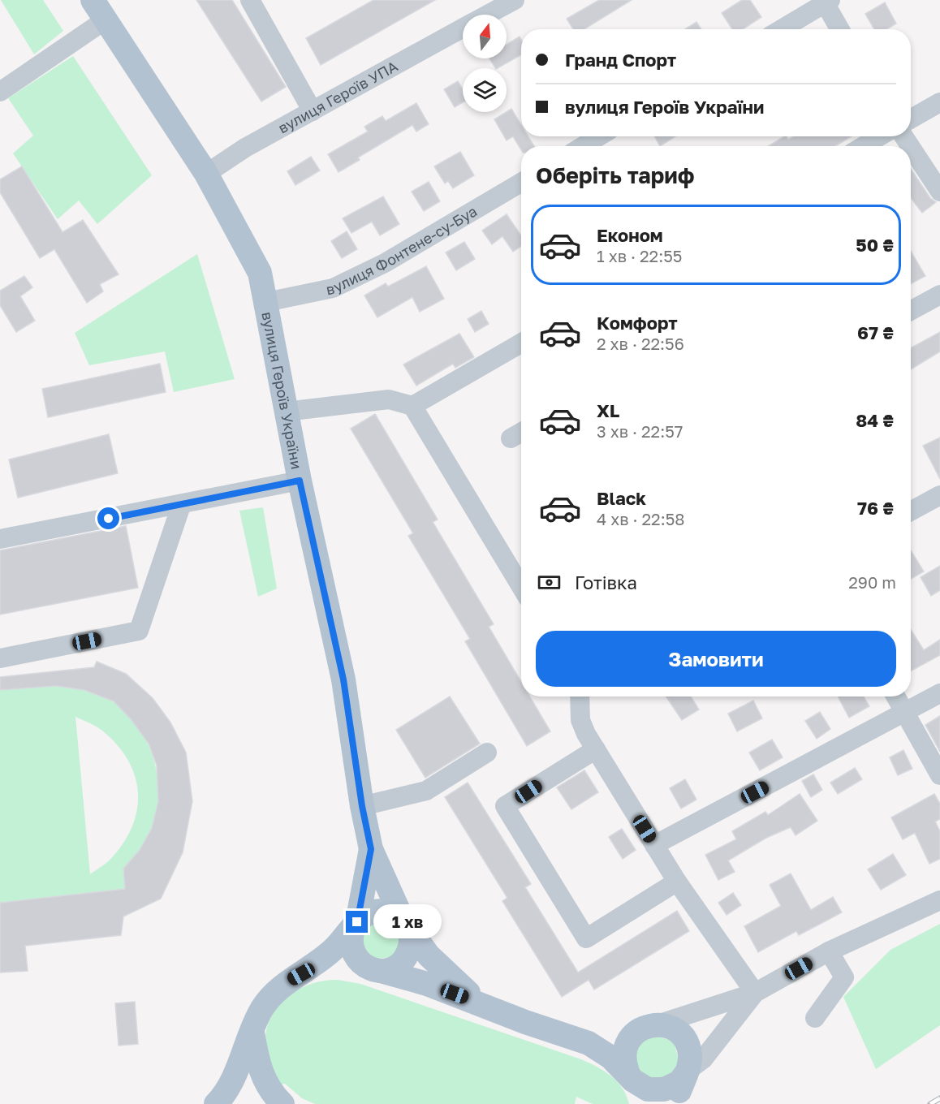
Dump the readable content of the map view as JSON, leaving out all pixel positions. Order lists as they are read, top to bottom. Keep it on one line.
{"streets":{"main road":["вулиця Героїв України"],"street":["вулиця Героїв УПА","вулиця Фонтене-су-Буа"]},"crossings":[["вулиця Героїв УПА","вулиця Героїв України"],["вулиця Фонтене-су-Буа","вулиця Героїв України"]],"north":"top","page":{"banner":["Гранд Спорт","вулиця Героїв України"],"heading":"Оберіть тариф","list":[{"name":"Економ","note":"1 хв · 22:55","value":"50 ₴"},{"name":"Комфорт","note":"2 хв · 22:56","value":"67 ₴"},{"name":"XL","note":"3 хв · 22:57","value":"84 ₴"},{"name":"Black","note":"4 хв · 22:58","value":"76 ₴"}],"pay":["Готівка","290 m"],"buttons":"Замовити","bubble":"1 хв"}}
